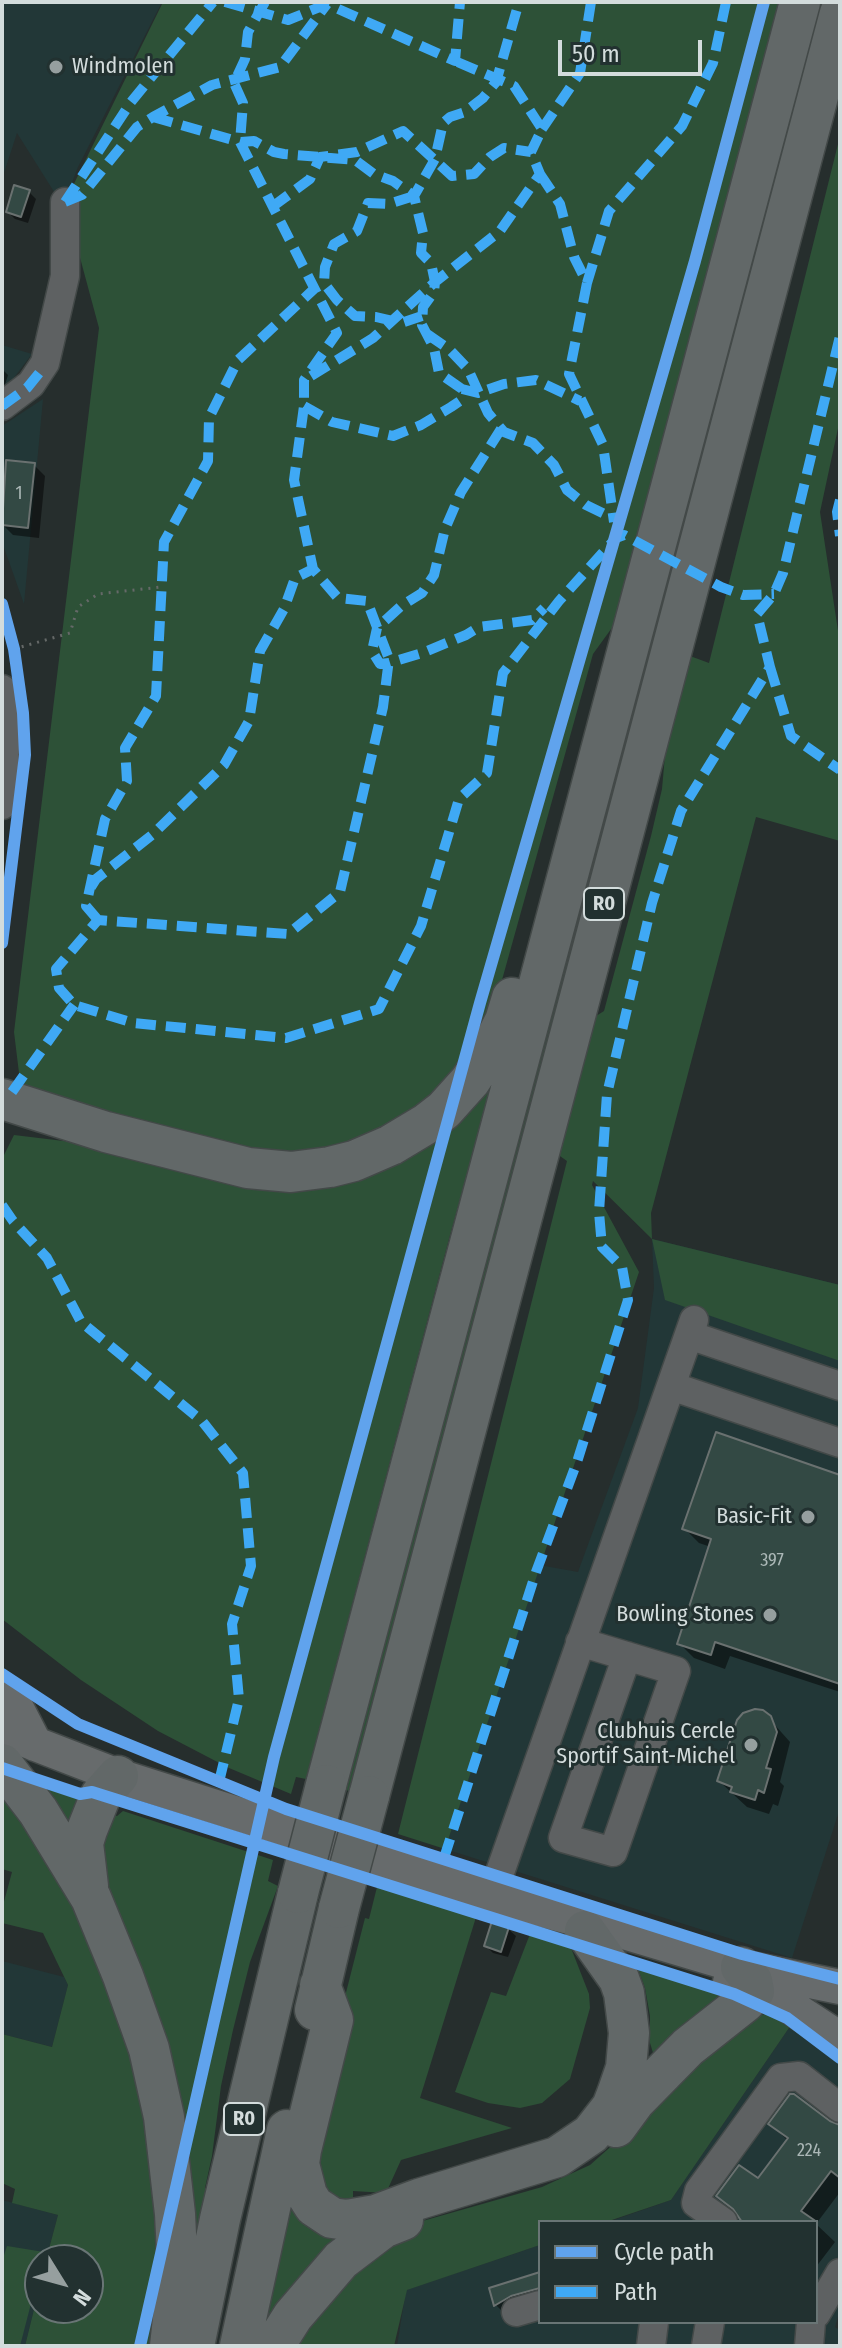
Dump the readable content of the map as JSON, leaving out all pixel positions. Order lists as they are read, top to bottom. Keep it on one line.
{"streets":{"highway":["R0"]},"places":["Windmolen","Basic-Fit","Bowling Stones","Clubhuis Cercle Sportif Saint-Michel"],"house_numbers":["1","397","224"],"legend":["Cycle path","Path"],"scale_bar":"50 m","north":"bottom right"}
